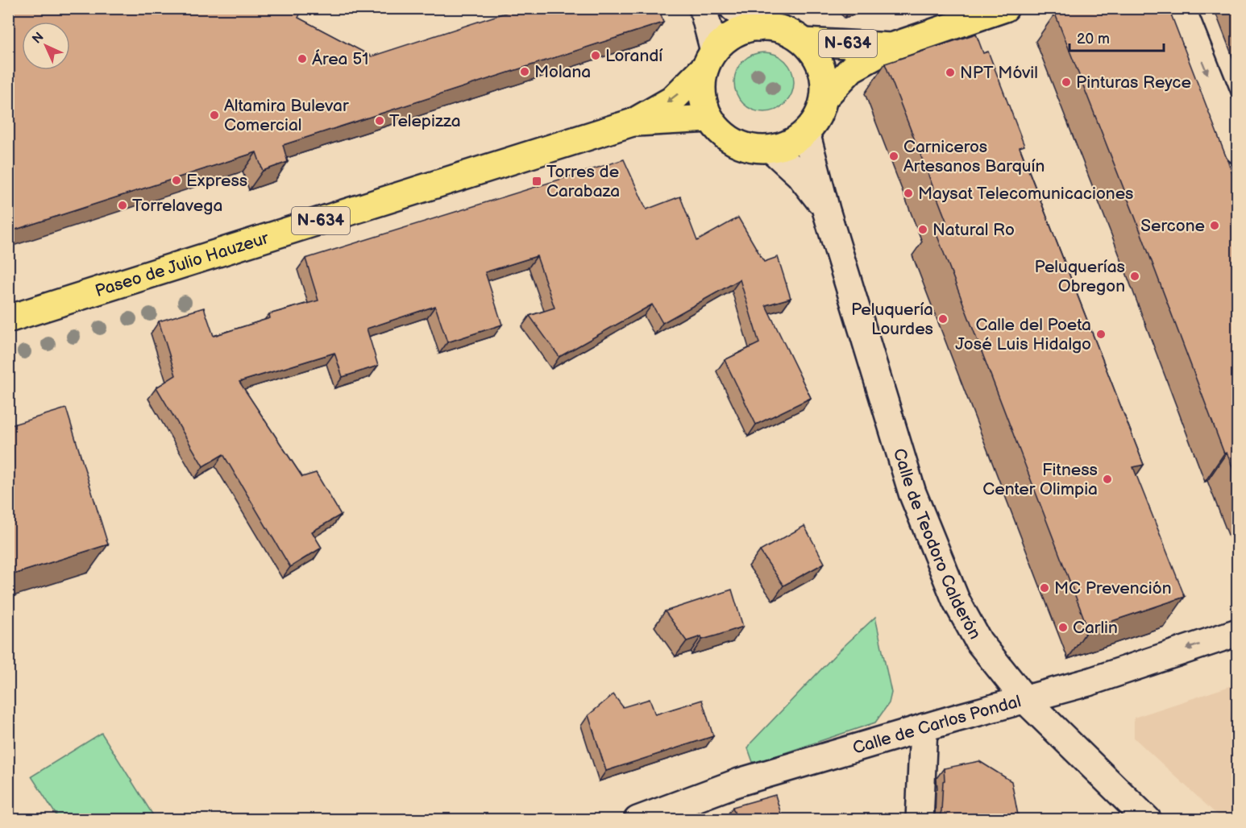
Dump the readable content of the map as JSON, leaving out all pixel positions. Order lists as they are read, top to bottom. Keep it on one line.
{"streets":{"highway":["N-634","Paseo de Julio Hauzeur"],"street":["Calle de Teodoro Calderón","Calle de Carlos Pondal"]},"crossings":[["N-634","Paseo de Julio Hauzeur"],["N-634","Calle de Teodoro Calderón"],["Paseo de Julio Hauzeur","Calle de Teodoro Calderón"],["Calle de Teodoro Calderón","Calle de Carlos Pondal"]],"one_way":["Calle de Carlos Pondal"],"places":{"other":["Lorandí","Área 51","Molana","NPT Móvil","Pinturas Reyce","Altamira Bulevar Comercial","Telepizza","Carniceros Artesanos Barquín","Express","Maysat Telecomunicaciones","Torrelavega","Sercone","Natural Ro","Peluquerías Obregon","Peluquería Lourdes","Calle del Poeta José Luis Hidalgo","Fitness Center Olimpia","MC Prevención","Carlin"],"transit":["Torres de Carabaza"]},"scale_bar":"20 m","north":"top left"}
